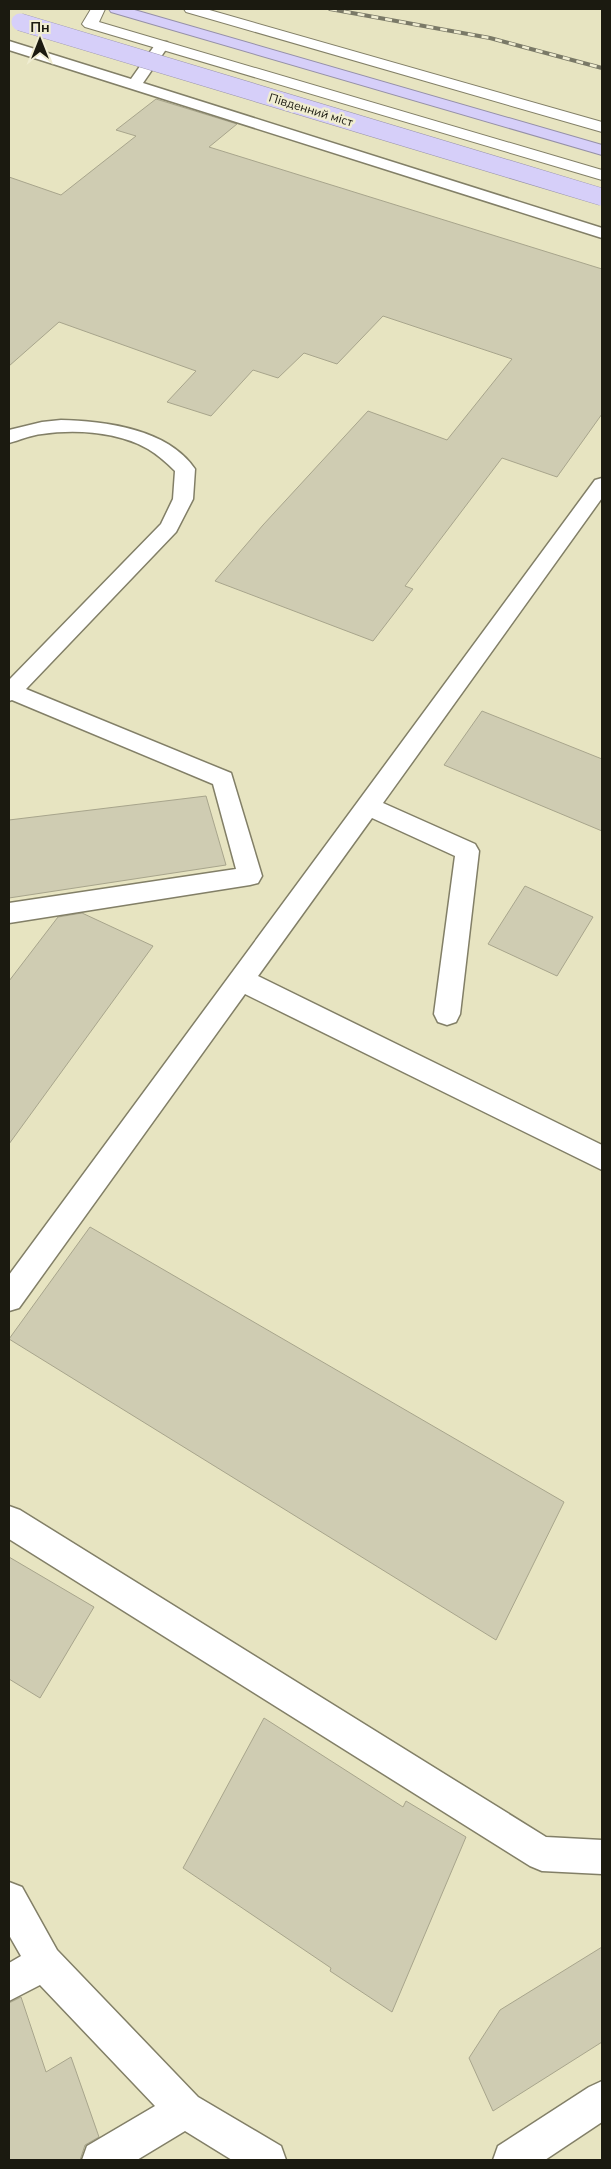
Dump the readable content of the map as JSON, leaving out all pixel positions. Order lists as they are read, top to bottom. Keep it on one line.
{"streets":{"highway":["Південний міст"]},"north":"top"}
